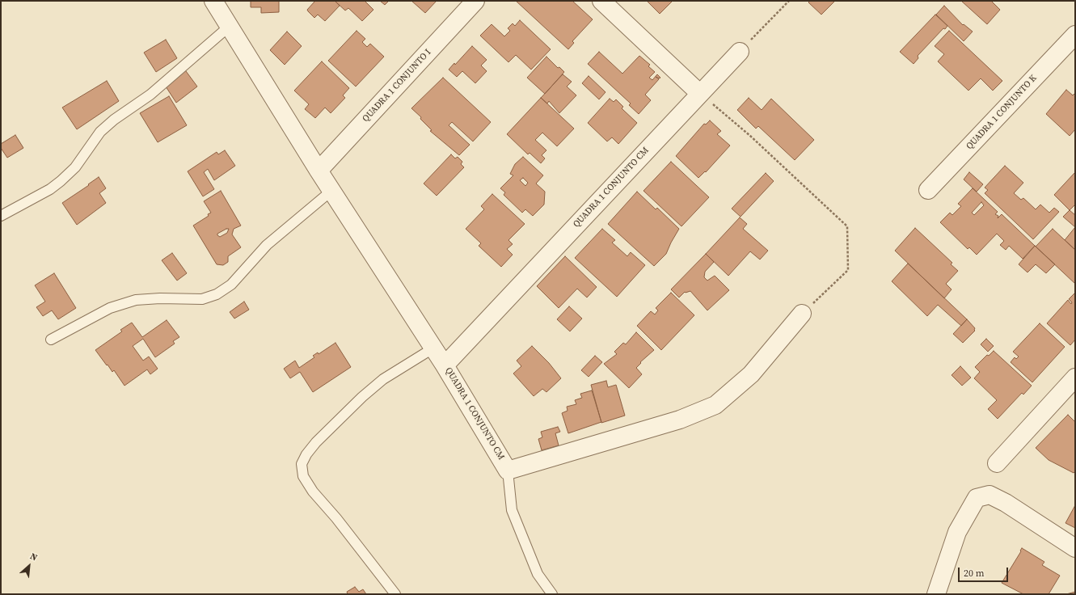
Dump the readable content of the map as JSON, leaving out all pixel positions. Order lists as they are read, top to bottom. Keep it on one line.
{"streets":{"street":["QUADRA 1 CONJUNTO I","QUADRA 1 CONJUNTO K","QUADRA 1 CONJUNTO CM"]},"scale_bar":"20 m","north":"top right"}
